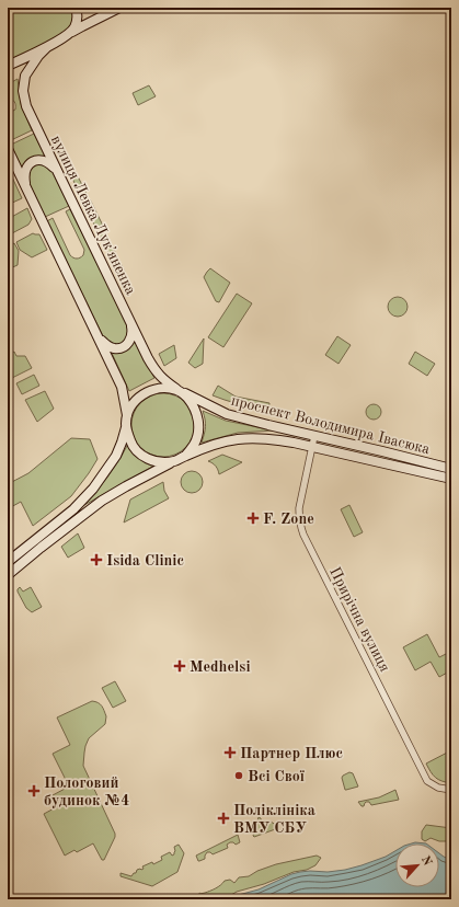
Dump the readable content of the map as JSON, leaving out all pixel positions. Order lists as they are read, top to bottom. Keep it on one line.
{"streets":{"main road":["вулиця Левка Лукʼяненка","проспект Володимира Івасюка"],"street":["Прирічна вулиця"]},"crossings":[["вулиця Левка Лукʼяненка","проспект Володимира Івасюка"],["проспект Володимира Івасюка","Прирічна вулиця"]],"places":{"health":["F. Zone","Isida Clinic","Medhelsi","Партнер Плюс","Пологовий будинок №4","Поліклініка ВМУ СБУ"],"other":["Всі Свої"]},"north":"top right"}
